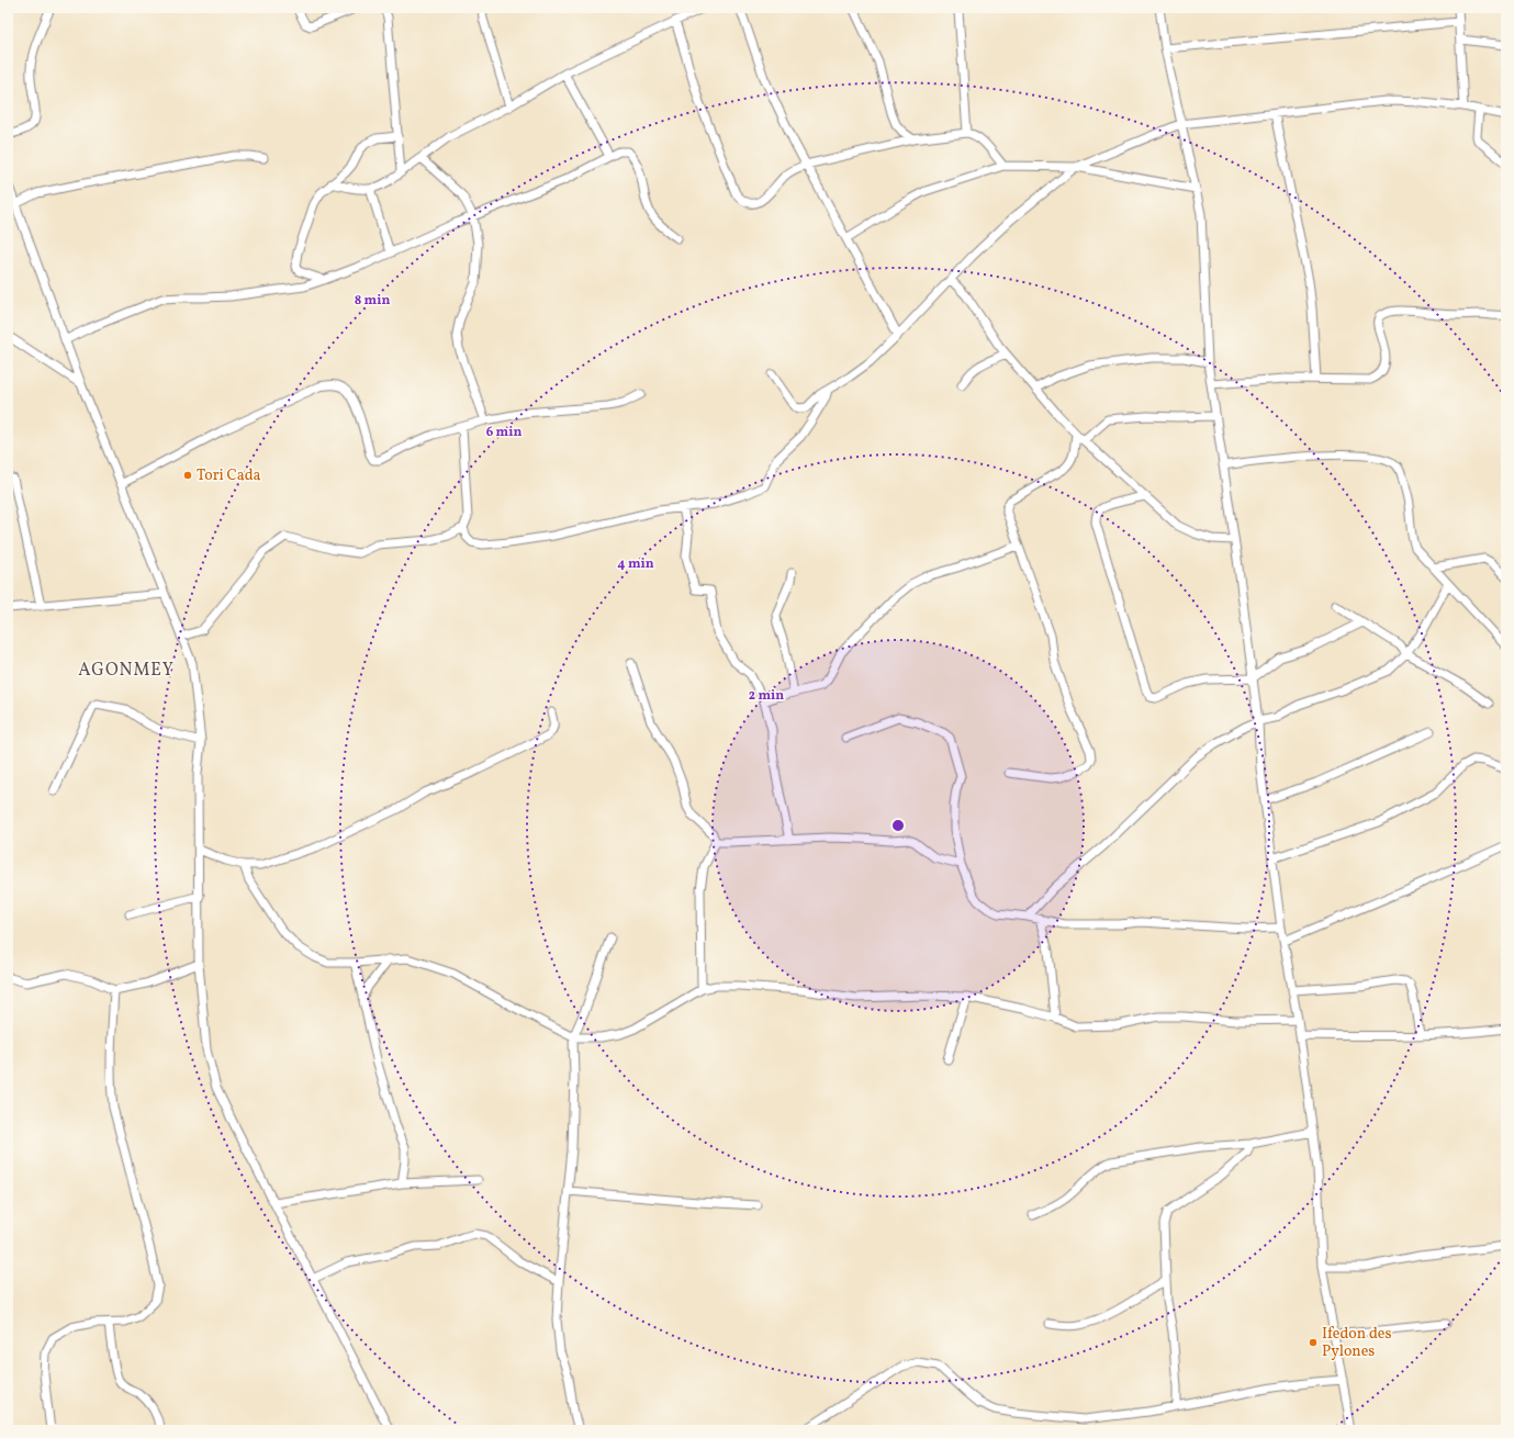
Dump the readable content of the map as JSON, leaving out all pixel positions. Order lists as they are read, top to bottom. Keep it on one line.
{"districts":["AGONMEY"],"places":["Tori Cada","Ifedon des Pylones"],"rings":["8 min","6 min","4 min","2 min"]}
